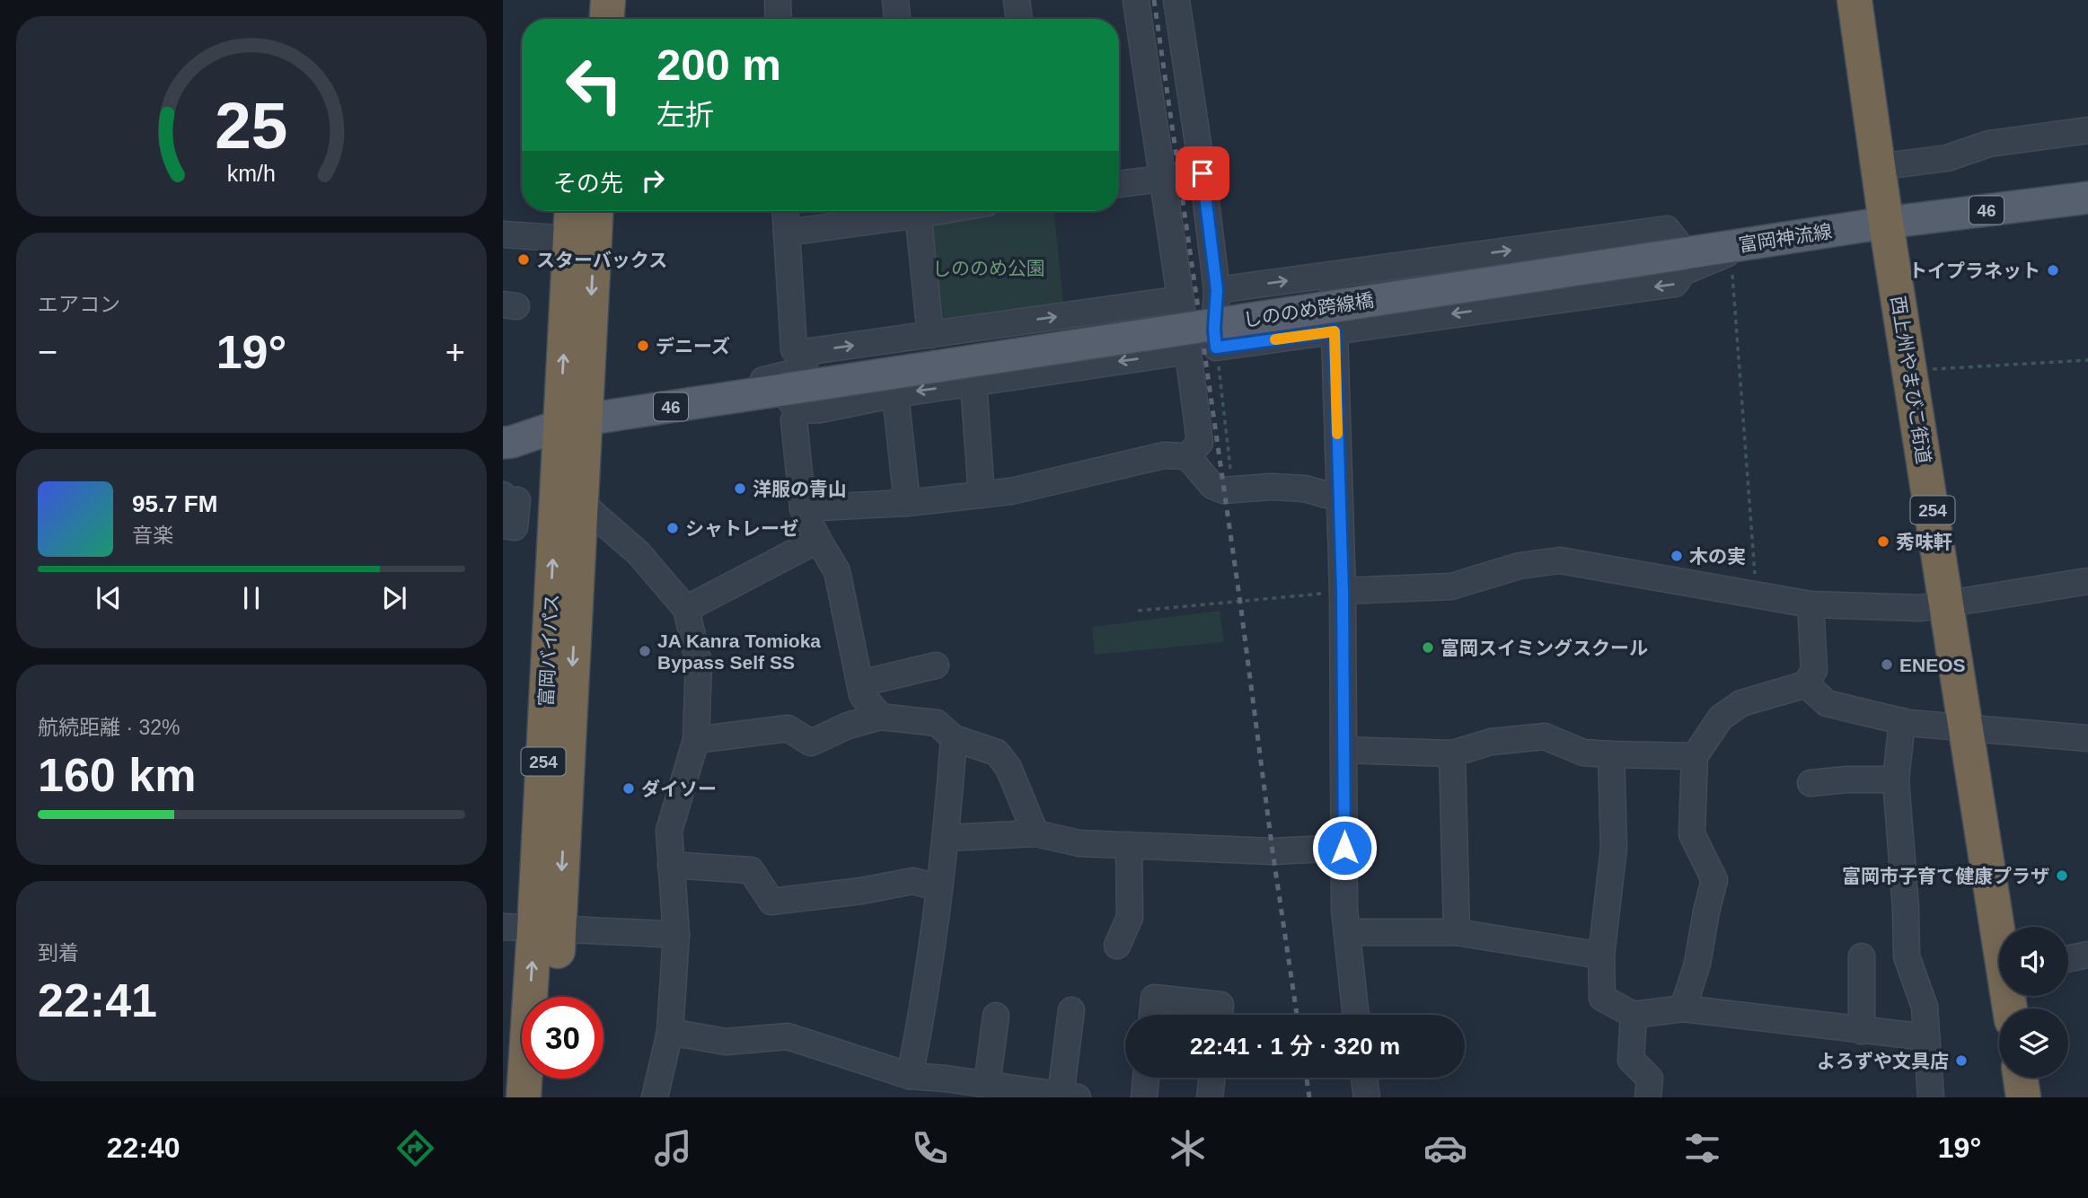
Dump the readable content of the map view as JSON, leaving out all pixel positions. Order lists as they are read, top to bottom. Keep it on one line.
{"streets":{"highway":["西上州やまびこ街道","254","富岡バイパス"],"main road":["46","富岡神流線","しののめ跨線橋"]},"crossings":[["46","富岡神流線"],["46","しののめ跨線橋"],["46","西上州やまびこ街道"],["46","富岡バイパス"],["富岡神流線","しののめ跨線橋"],["富岡神流線","西上州やまびこ街道"]],"parks":["しののめ公園"],"places":["スターバックス","トイプラネット","デニーズ","洋服の青山","シャトレーゼ","秀味軒","木の実","富岡スイミングスクール","JA Kanra Tomioka Bypass Self SS","ENEOS","ダイソー","富岡市子育て健康プラザ","よろずや文具店"],"page":{"turn":["200 m","左折"],"then":"その先","tile":["エアコン",["航続距離 · 32%","160 km"],["到着","22:41"]],"heat":["−","19°","+"],"song":["95.7 FM","音楽"],"limit":"30","trip":"22:41 · 1 分 · 320 m","tabs":["22:40","19°"],"gauge":["25","km/h"]}}
